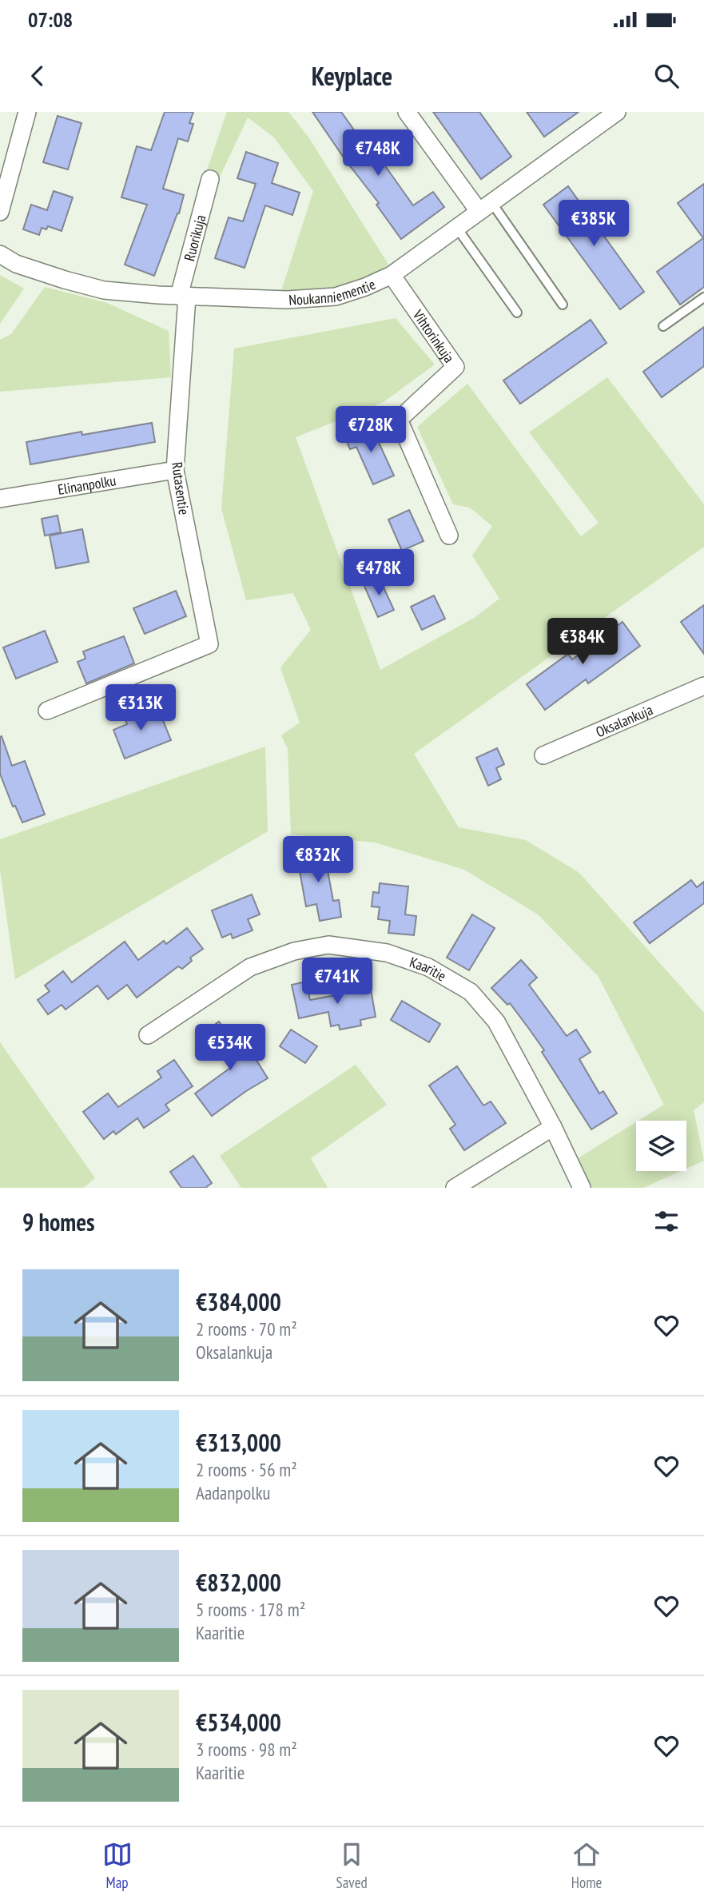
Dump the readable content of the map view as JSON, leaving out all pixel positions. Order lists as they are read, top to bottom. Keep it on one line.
{"streets":{"street":["Ruorikuja","Noukanniementie","Vihtorinkuja","Elinanpolku","Rutasentie","Oksalankuja","Kaaritie"]},"crossings":[["Ruorikuja","Noukanniementie"],["Ruorikuja","Rutasentie"],["Noukanniementie","Vihtorinkuja"],["Noukanniementie","Rutasentie"],["Elinanpolku","Rutasentie"]],"page":{"status":"07:08","header":"Keyplace","price":["€748K","€385K","€728K","€478K","€384K","€313K","€832K","€741K","€534K"],"heading":"9 homes","list":[{"name":"€384,000","note":"2 rooms · 70 m² · Oksalankuja"},{"name":"€313,000","note":"2 rooms · 56 m² · Aadanpolku"},{"name":"€832,000","note":"5 rooms · 178 m² · Kaaritie"},{"name":"€534,000","note":"3 rooms · 98 m² · Kaaritie"}],"tabs":["Map","Saved","Home"]}}
